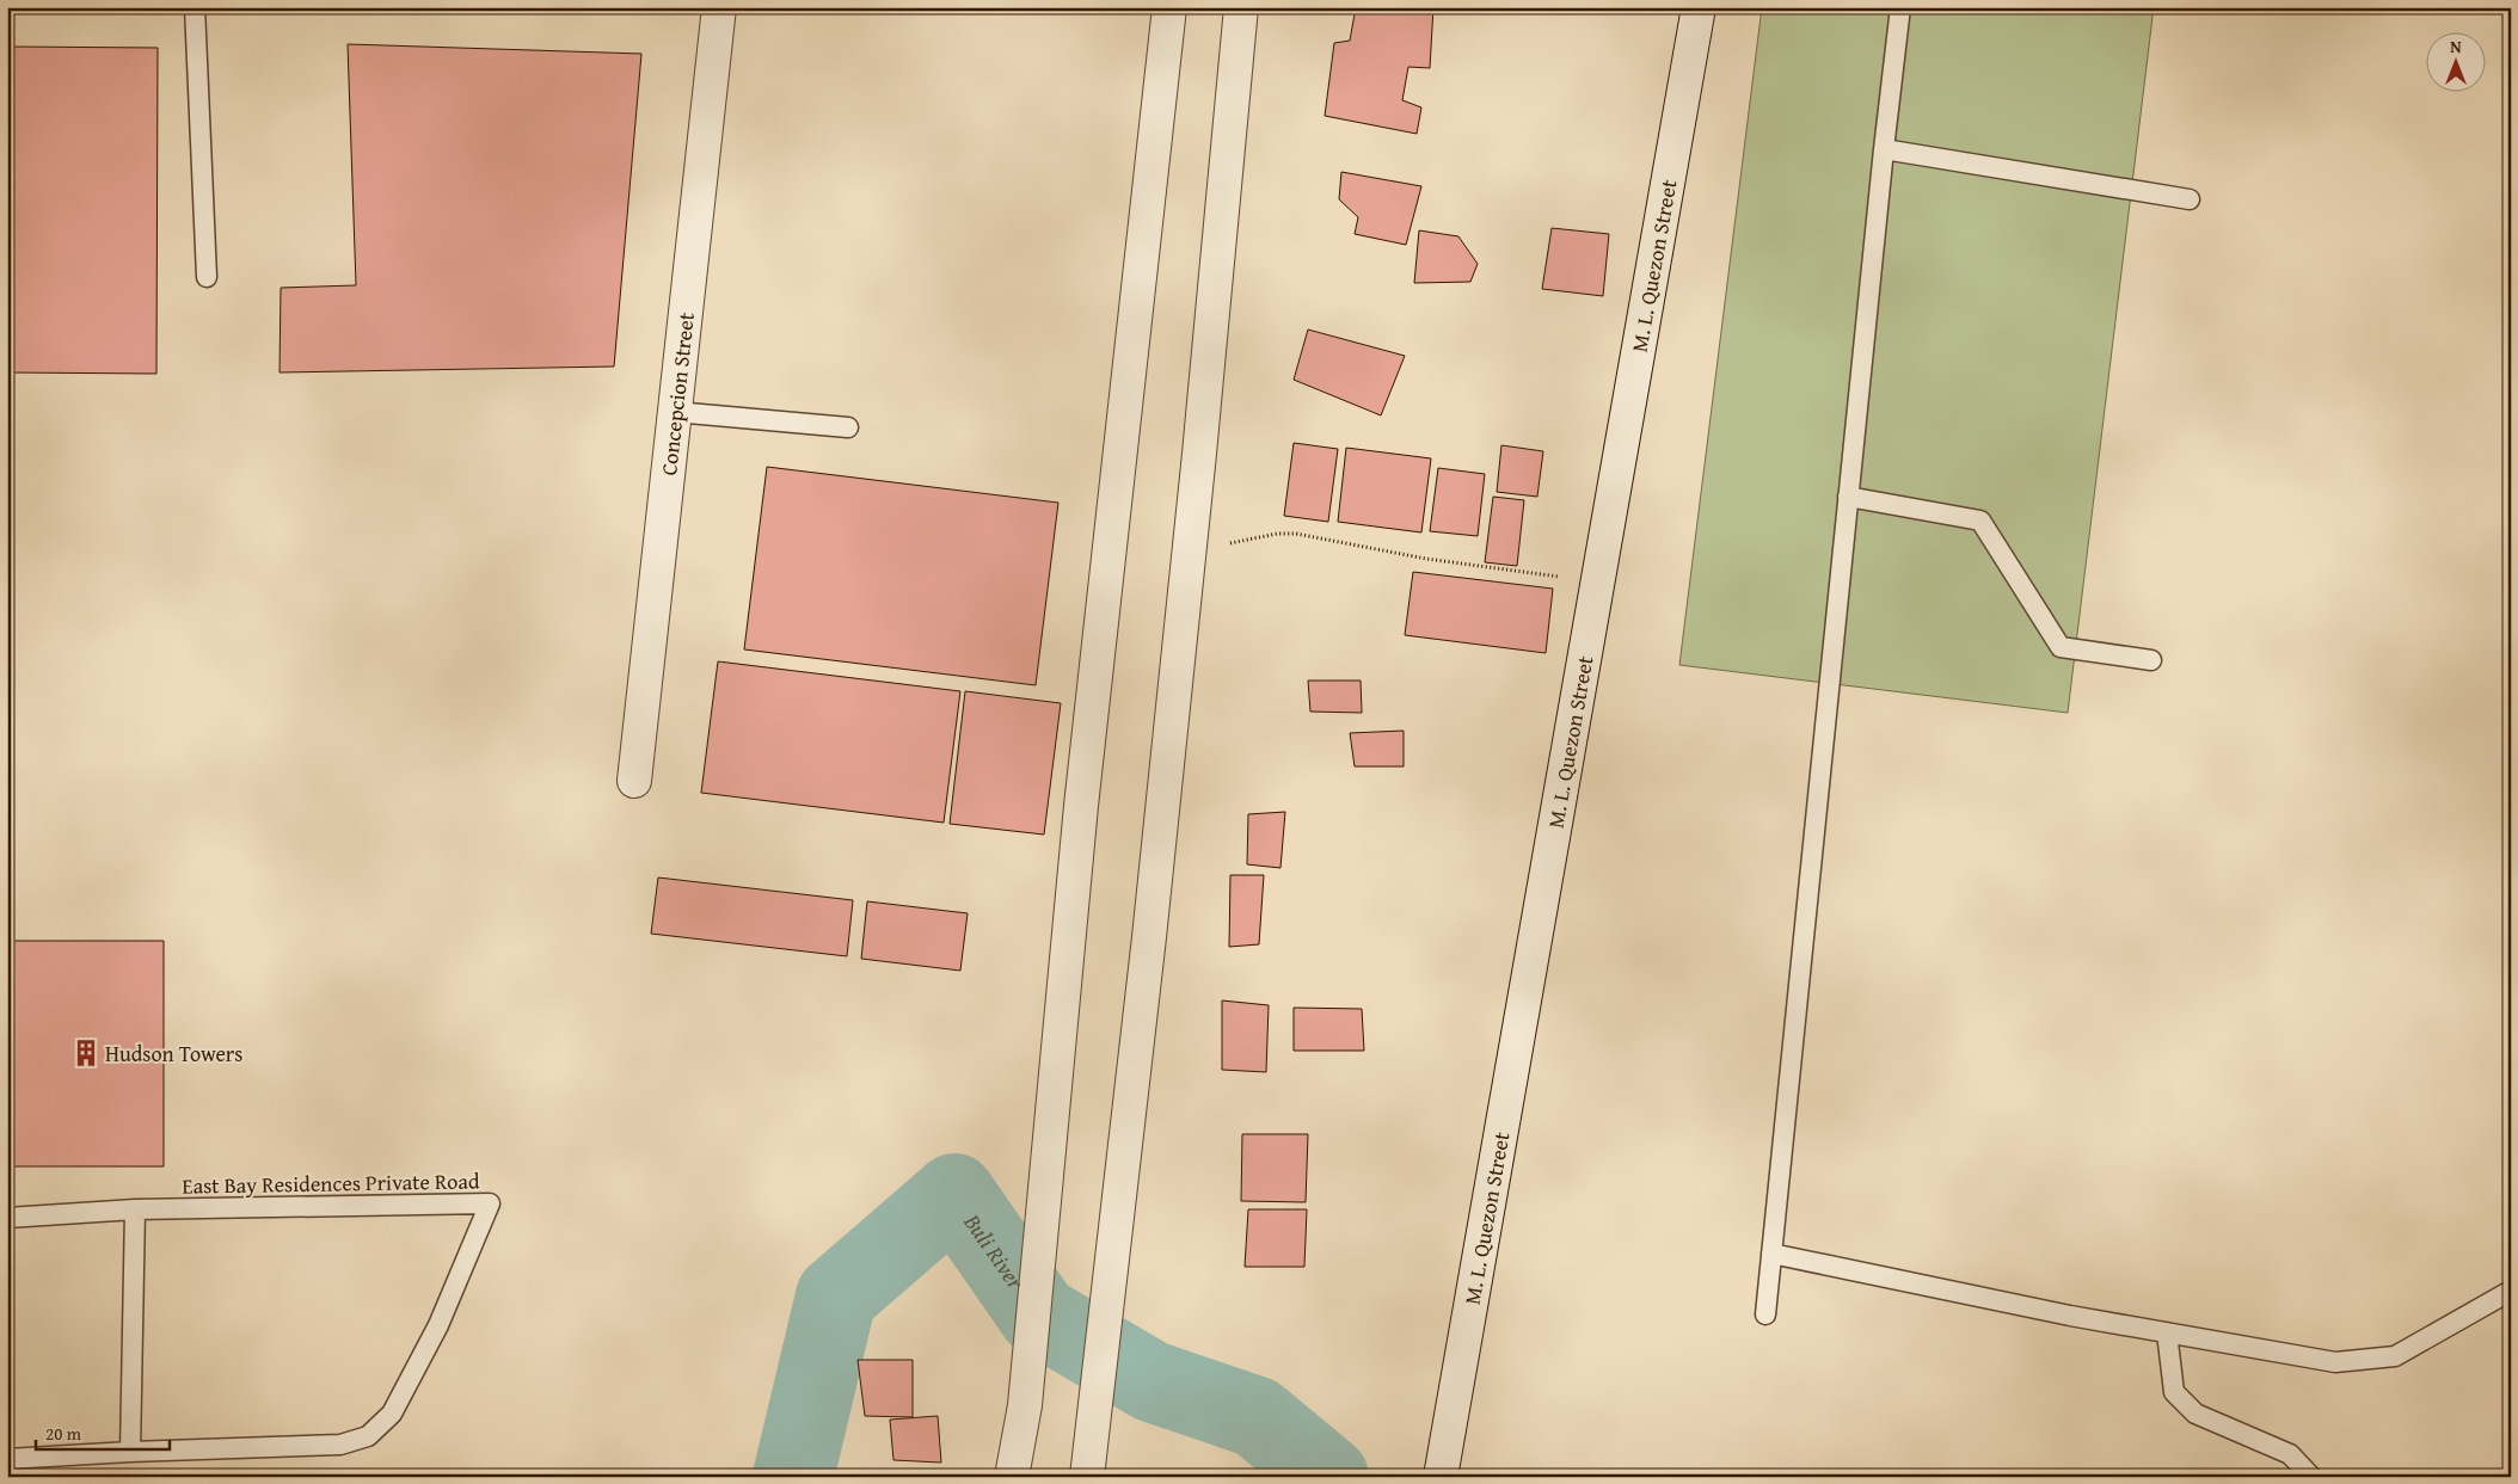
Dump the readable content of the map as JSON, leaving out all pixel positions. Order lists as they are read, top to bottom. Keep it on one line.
{"streets":{"street":["M. L. Quezon Street","Concepcion Street"],"lane":["East Bay Residences Private Road"]},"water":["Buli River"],"places":{"building":["Hudson Towers"]},"scale_bar":"20 m","north":"top"}
